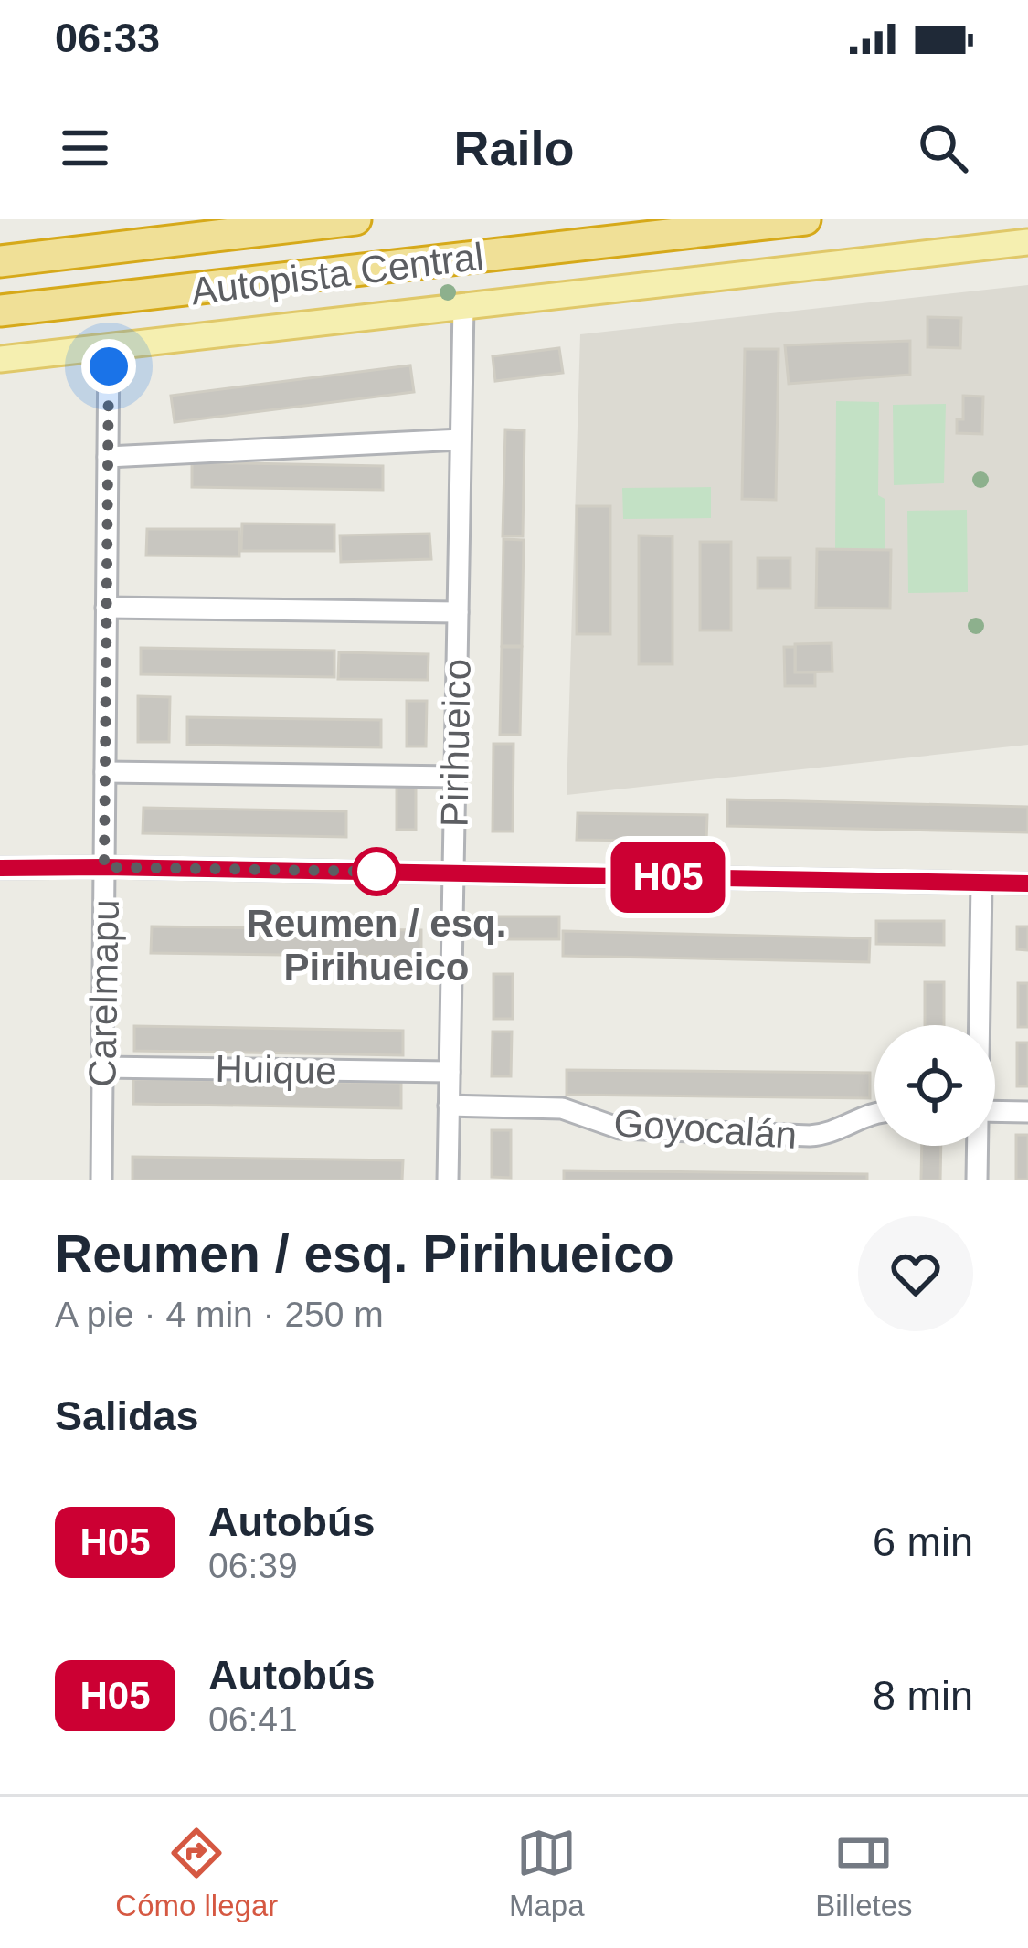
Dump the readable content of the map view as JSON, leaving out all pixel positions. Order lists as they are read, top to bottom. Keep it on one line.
{"streets":{"highway":["Autopista Central"],"street":["Pirihueico","Carelmapu","Huique","Goyocalán"]},"crossings":[["Pirihueico","Huique"],["Pirihueico","Goyocalán"],["Carelmapu","Huique"]],"places":["Reumen / esq. Pirihueico"],"lines":["bus line H05"],"page":{"status":"06:33","header":"Railo","on_map":"H05","heading":[["Reumen / esq. Pirihueico","A pie · 4 min · 250 m"],"Salidas"],"list":[{"mark":"H05","name":"Autobús","note":"06:39","value":"6 min"},{"mark":"H05","name":"Autobús","note":"06:41","value":"8 min"}],"tabs":["Cómo llegar","Mapa","Billetes"]}}
